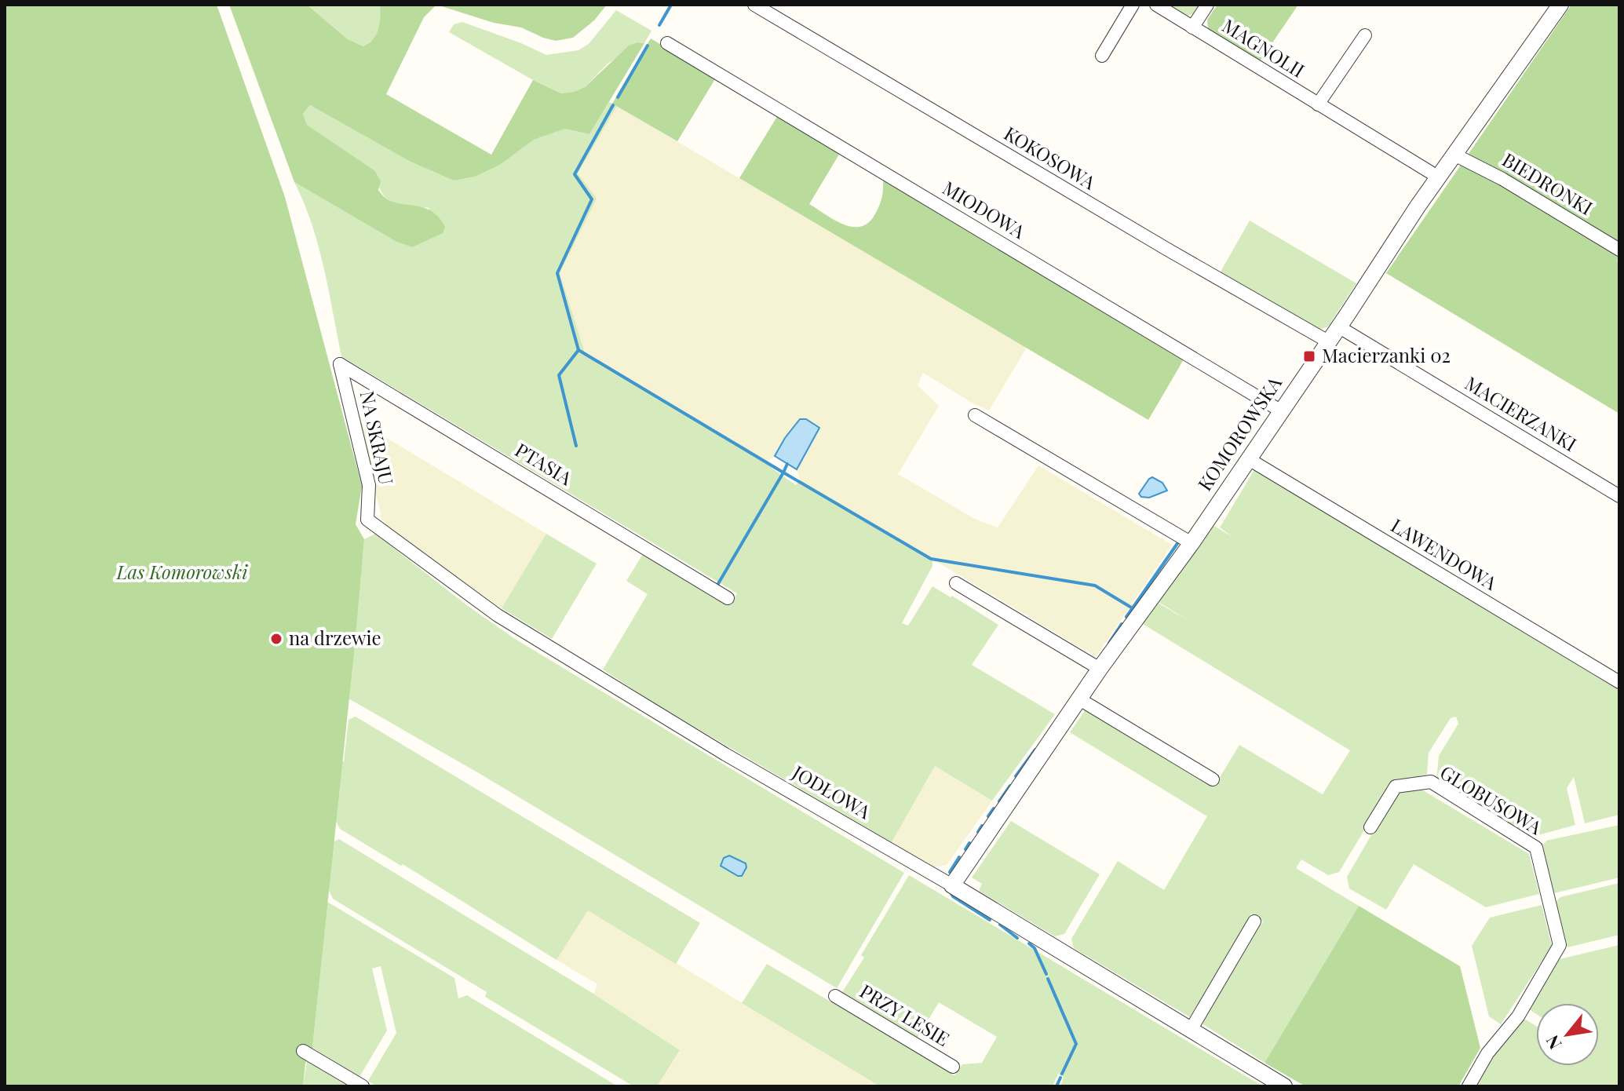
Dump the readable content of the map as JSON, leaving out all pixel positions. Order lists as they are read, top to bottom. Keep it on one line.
{"streets":{"street":["MAGNOLII","KOKOSOWA","BIEDRONKI","MIODOWA","MACIERZANKI","KOMOROWSKA","NA SKRAJU","PTASIA","LAWENDOWA","JODŁOWA","GLOBUSOWA","PRZY LESIE"]},"crossings":[["MAGNOLII","KOMOROWSKA"],["KOKOSOWA","KOMOROWSKA"],["BIEDRONKI","KOMOROWSKA"],["MIODOWA","KOMOROWSKA"],["MACIERZANKI","KOMOROWSKA"],["KOMOROWSKA","LAWENDOWA"],["KOMOROWSKA","JODŁOWA"],["NA SKRAJU","PTASIA"],["NA SKRAJU","JODŁOWA"]],"parks":["Las Komorowski"],"places":{"transit":["Macierzanki 02"],"other":["na drzewie"]},"north":"bottom left"}
